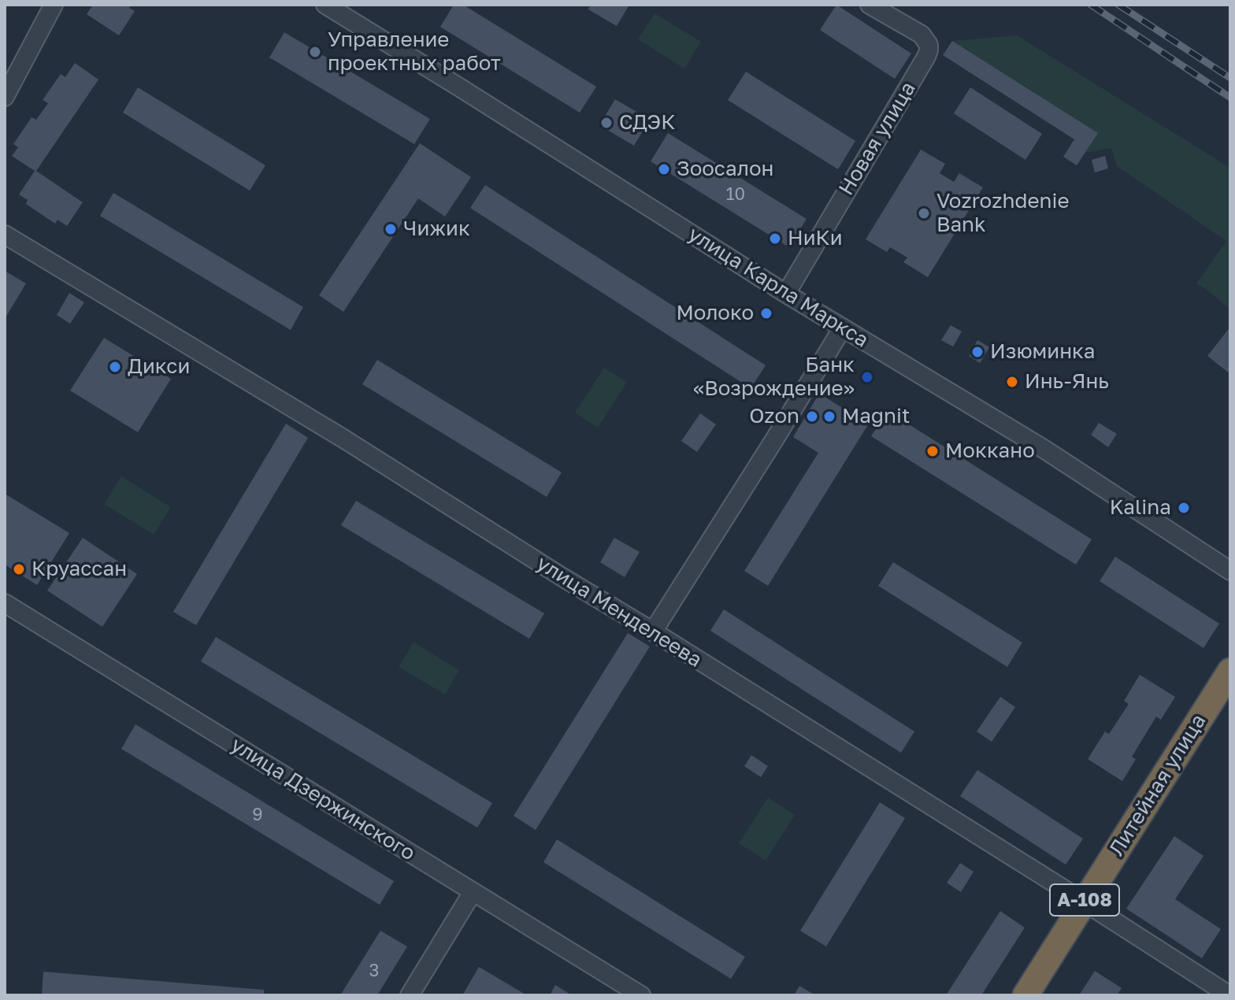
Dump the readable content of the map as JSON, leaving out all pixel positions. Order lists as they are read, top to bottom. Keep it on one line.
{"streets":{"highway":["Литейная улица","А-108"],"street":["Новая улица","улица Карла Маркса","улица Менделеева","улица Дзержинского"]},"crossings":[["Новая улица","улица Карла Маркса"],["улица Менделеева","Литейная улица"]],"places":["Управление проектных работ","СДЭК","Зоосалон","Vozrozhdenie Bank","Чижик","НиКи","Молоко","Изюминка","Дикси","Банк «Возрождение»","Инь-Янь","Ozon","Magnit","Моккано","Kalina","Круассан"],"house_numbers":["10","9","3"]}
